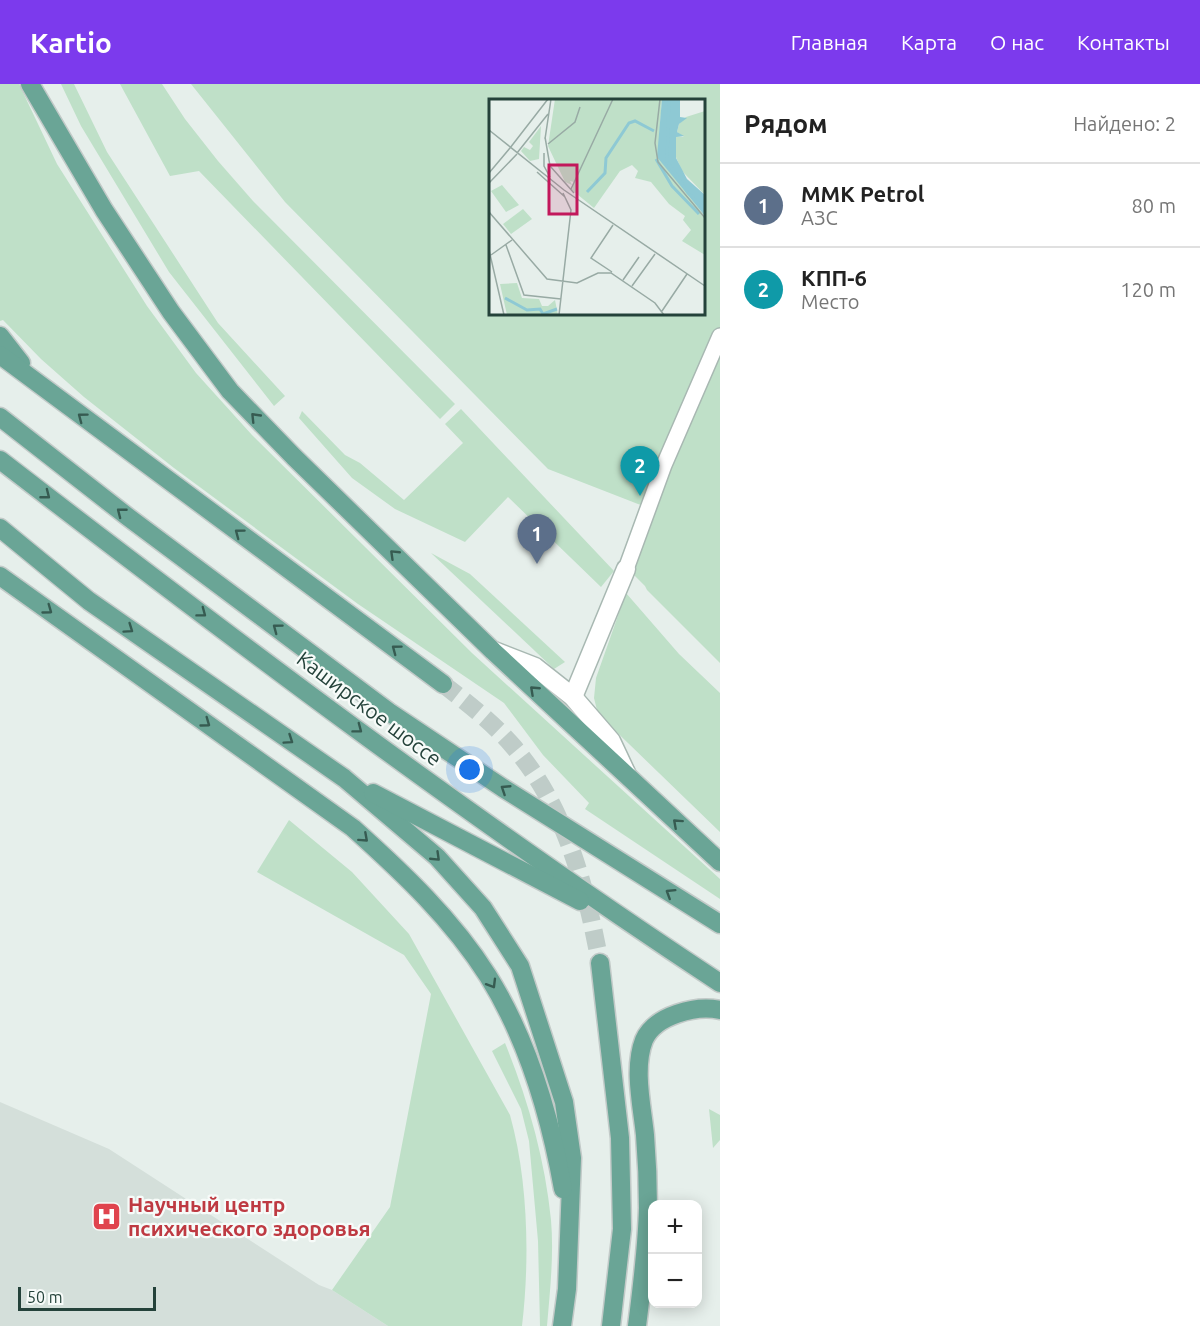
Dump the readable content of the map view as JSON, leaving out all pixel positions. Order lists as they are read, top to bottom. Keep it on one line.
{"streets":{"main road":["Каширское шоссе"]},"places":{"hospital":["Научный центр психического здоровья"]},"scale_bar":"50 m","page":{"header":"Kartio","nav":["Главная","Карта","О нас","Контакты"],"heading":["Рядом","Найдено: 2"],"list":[{"mark":"1","name":"ММК Petrol","note":"АЗС","value":"80 m"},{"mark":"2","name":"КПП-6","note":"Место","value":"120 m"}],"pins":["2","1"],"map_buttons":["+","−"],"scale":"50 m"}}
